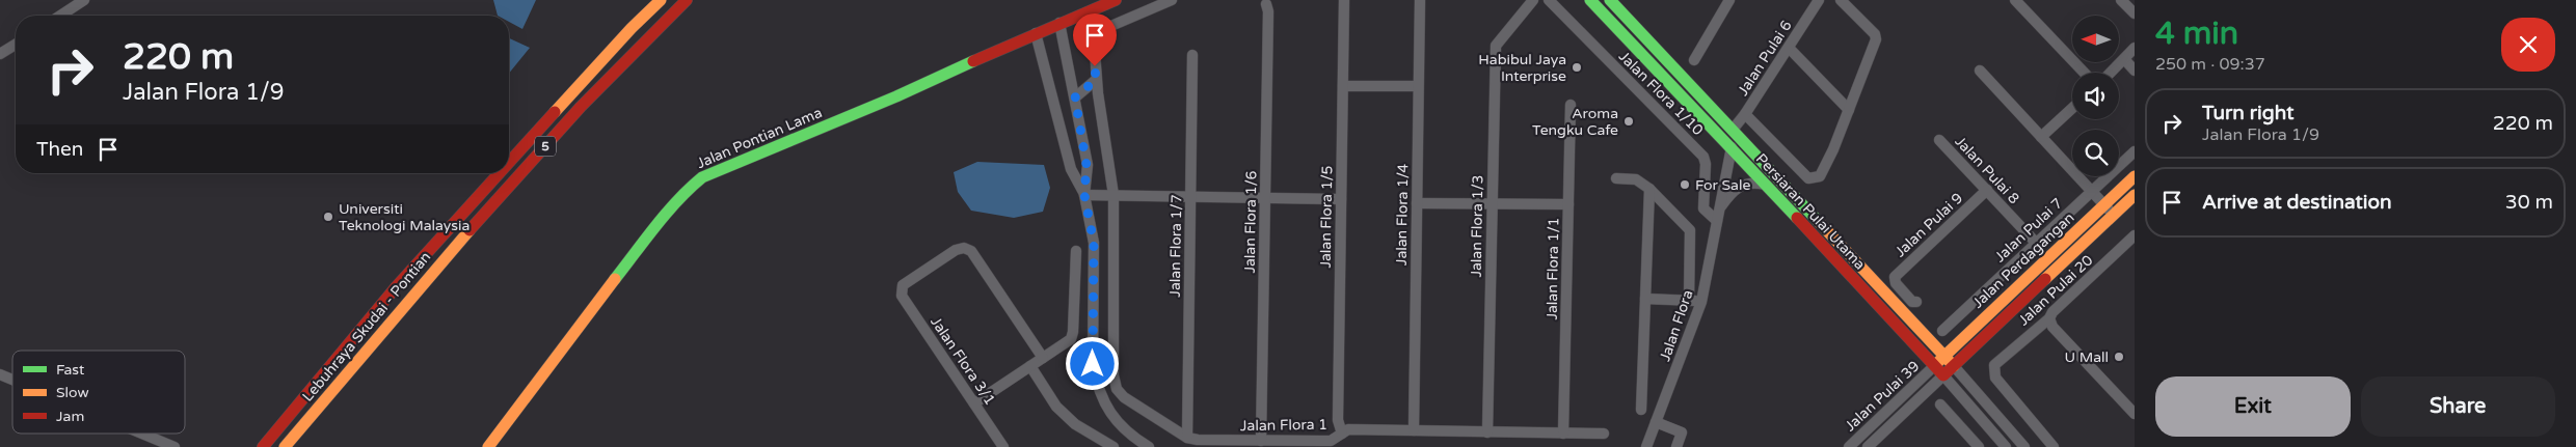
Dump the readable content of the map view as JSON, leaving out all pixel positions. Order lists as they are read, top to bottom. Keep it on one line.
{"streets":{"main road":["Jalan Pontian Lama","5","Persiaran Pulai Utama","Jalan Perdagangan","Lebuhraya Skudai - Pontian"],"street":["Jalan Pulai 6","Jalan Flora 1/10","Jalan Pulai 8","Jalan Flora 1/4","Jalan Flora 1/5","Jalan Flora 1/6","Jalan Pulai 9","Jalan Flora 1/3","Jalan Pulai 7","Jalan Flora 1/7","Jalan Flora 1/1","Jalan Pulai 20","Jalan Flora","Jalan Flora 3/1","Jalan Pulai 39","Jalan Flora 1"]},"crossings":[["Jalan Pulai 6","Persiaran Pulai Utama"],["Jalan Flora 1/10","Jalan Flora"],["Jalan Pulai 8","Jalan Pulai 9"],["Jalan Pulai 8","Jalan Pulai 7"],["Persiaran Pulai Utama","Jalan Perdagangan"],["Persiaran Pulai Utama","Jalan Flora"],["Persiaran Pulai Utama","Jalan Pulai 39"],["Jalan Flora 1/4","Jalan Flora 1"],["Jalan Flora 1/5","Jalan Flora 1"],["Jalan Flora 1/6","Jalan Flora 1"],["Jalan Flora 1/3","Jalan Flora 1"],["Jalan Flora 1/7","Jalan Flora 1"],["Jalan Perdagangan","Jalan Pulai 39"],["Jalan Flora 1/1","Jalan Flora 1"]],"places":["Habibul Jaya Interprise","Aroma Tengku Cafe","For Sale","Universiti Teknologi Malaysia","U Mall"],"legend":["Fast","Slow","Jam"],"north":"left","page":{"heading":["4 min","250 m · 09:37"],"turn":["220 m","Jalan Flora 1/9"],"list":[{"name":"Turn right","note":"Jalan Flora 1/9","value":"220 m"},{"name":"Arrive at destination","value":"30 m"}],"then":"Then","buttons":["Exit","Share"]}}
